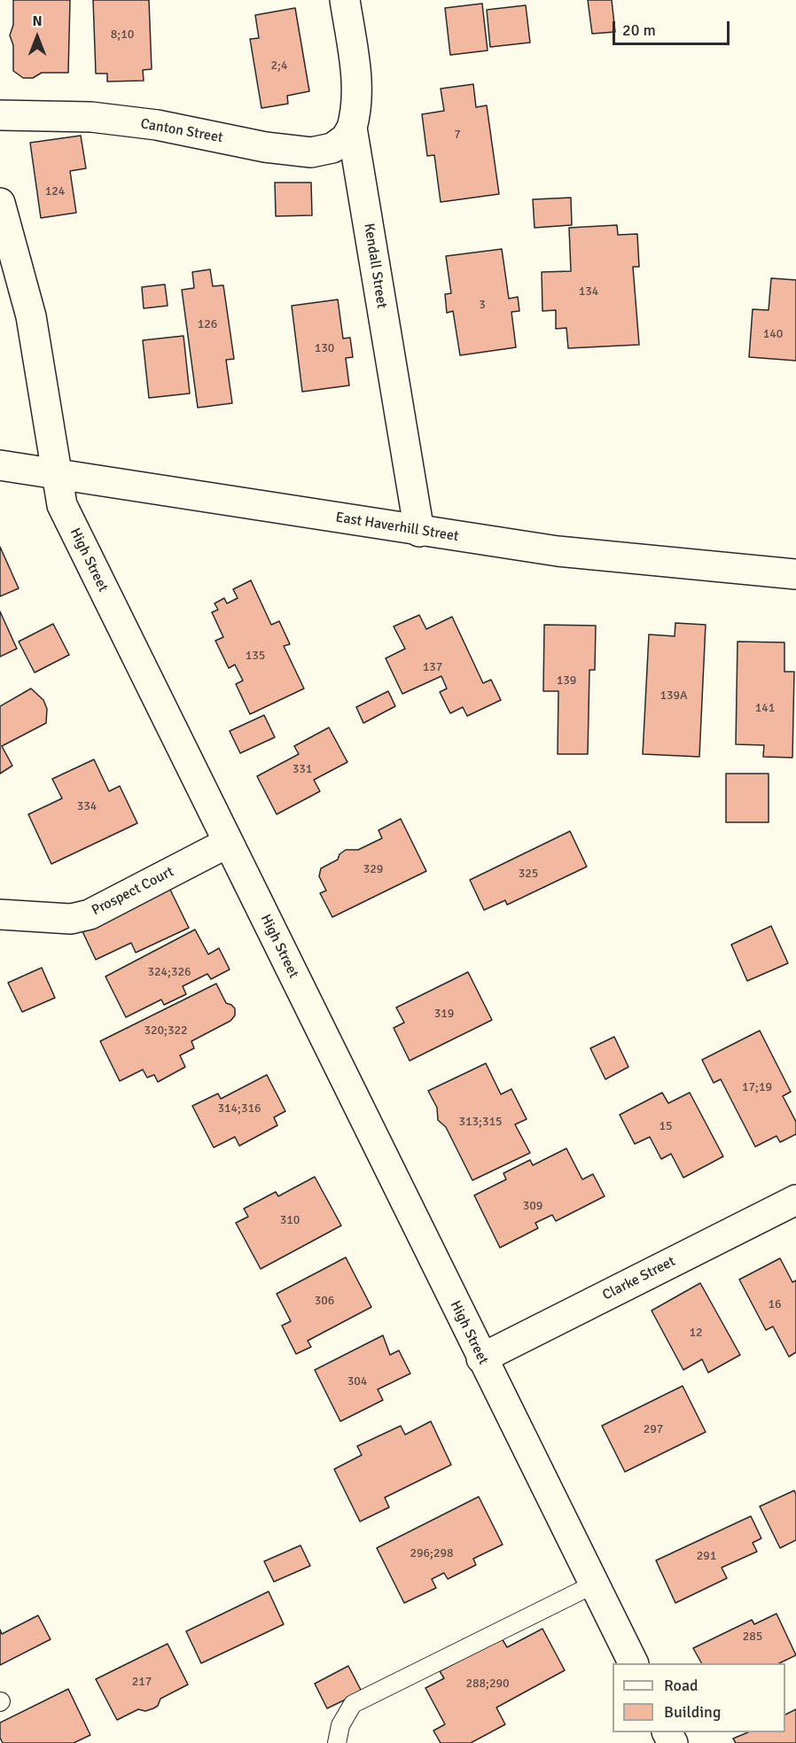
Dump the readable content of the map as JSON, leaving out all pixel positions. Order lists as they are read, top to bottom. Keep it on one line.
{"streets":{"street":["Canton Street","Kendall Street","East Haverhill Street","High Street","Prospect Court","Clarke Street"]},"crossings":[["Canton Street","Kendall Street"],["Kendall Street","East Haverhill Street"],["East Haverhill Street","High Street"],["High Street","Prospect Court"],["High Street","Clarke Street"]],"house_numbers":["8;10","2;4","7","124","134","3","126","140","130","135","137","139","139A","141","331","334","329","325","324;326","319","320;322","17;19","314;316","313;315","15","309","310","306","16","12","304","297","296;298","291","285","217","288;290"],"legend":["Road","Building"],"scale_bar":"20 m","north":"top"}
